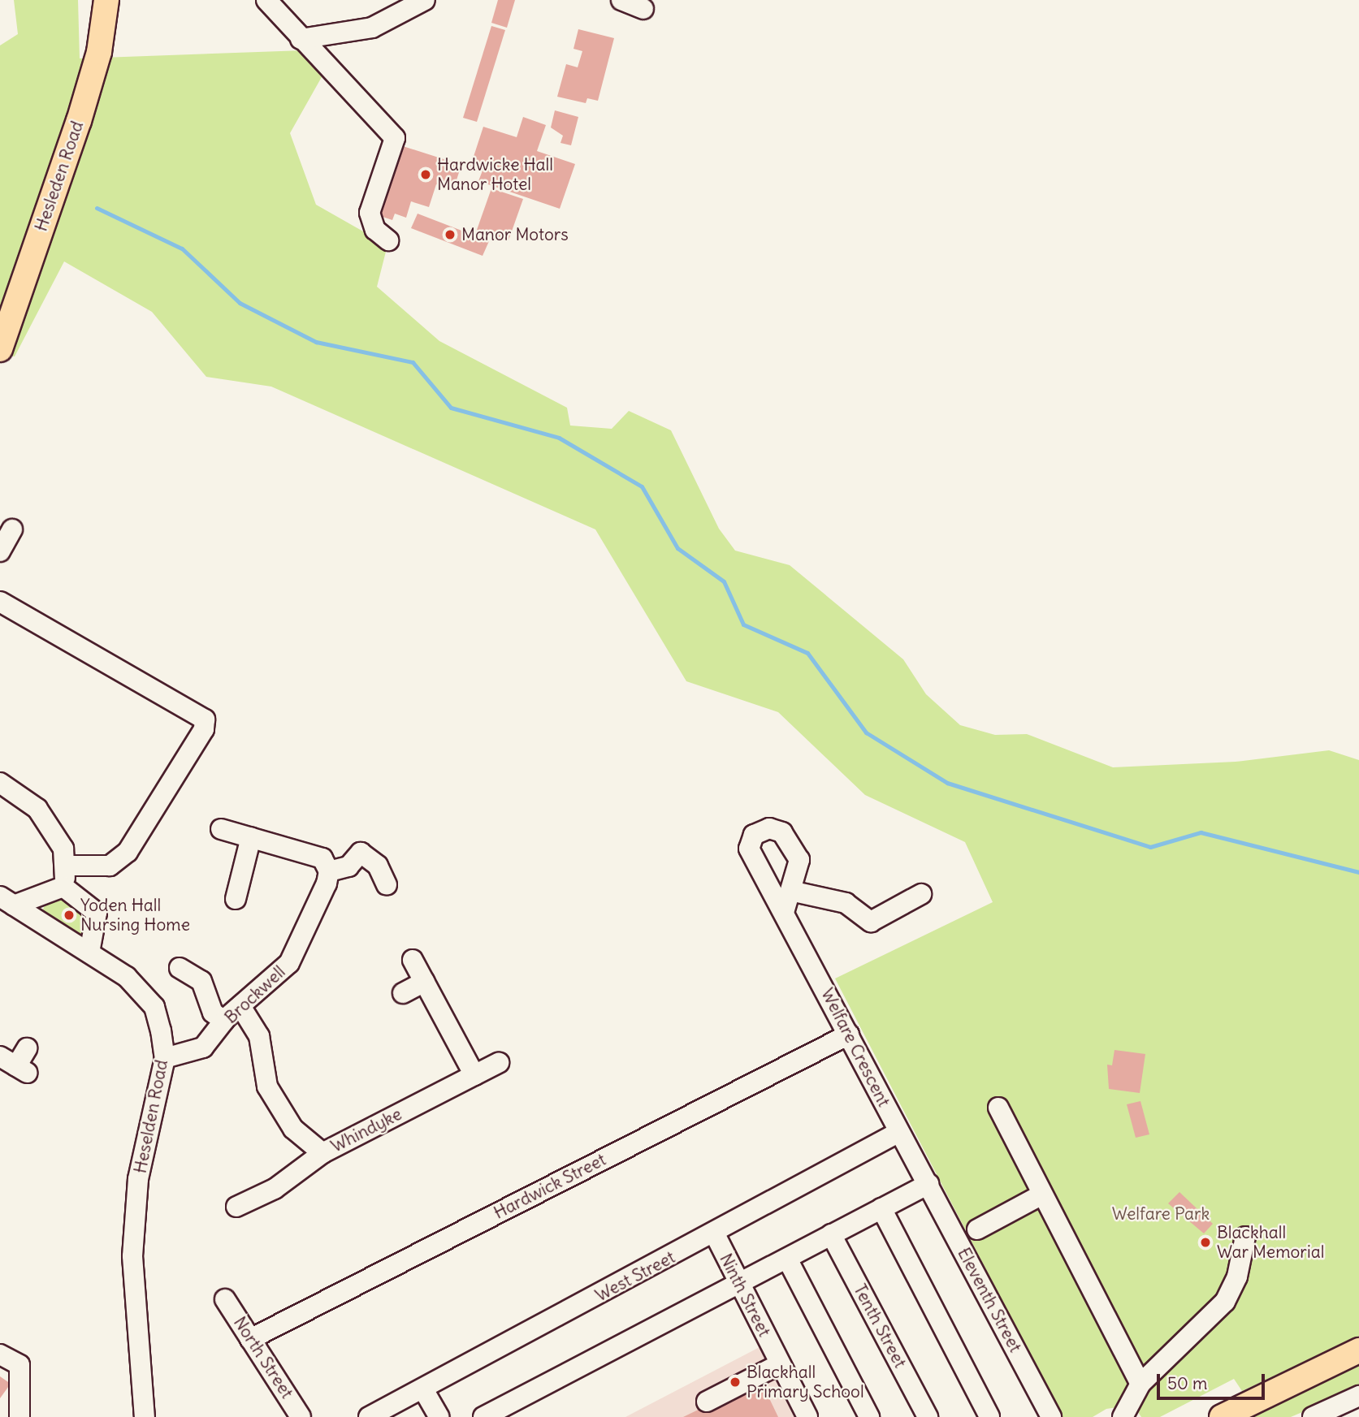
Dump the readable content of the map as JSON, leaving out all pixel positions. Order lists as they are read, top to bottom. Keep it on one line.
{"streets":{"main road":["Hesleden Road"],"street":["Brockwell","Welfare Crescent","Heselden Road","Whindyke","Hardwick Street","West Street","Ninth Street","Eleventh Street","Tenth Street","North Street"]},"crossings":[["Brockwell","Heselden Road"],["Brockwell","Whindyke"],["Welfare Crescent","Hardwick Street"],["Welfare Crescent","West Street"],["Welfare Crescent","Eleventh Street"],["Hardwick Street","North Street"],["West Street","Ninth Street"]],"parks":["Welfare Park"],"places":["Hardwicke Hall Manor Hotel","Manor Motors","Yoden Hall Nursing Home","Blackhall War Memorial","Blackhall Primary School"],"scale_bar":"50 m"}
